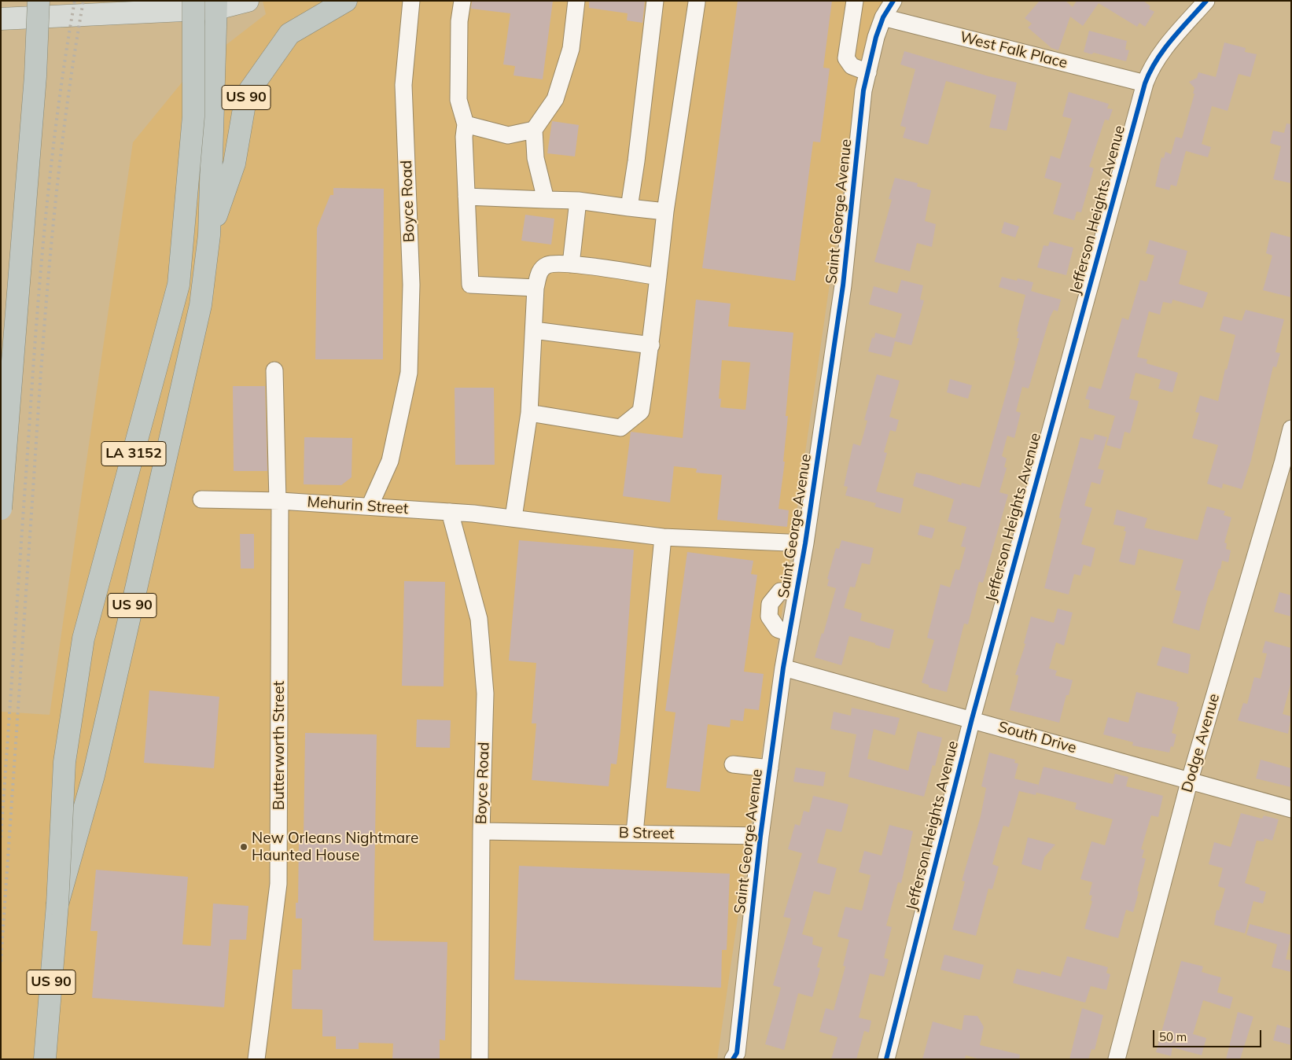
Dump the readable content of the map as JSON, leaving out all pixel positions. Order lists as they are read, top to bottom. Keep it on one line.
{"streets":{"highway":["US 90","LA 3152"],"street":["West Falk Place","Boyce Road","Jefferson Heights Avenue","Saint George Avenue","Mehurin Street","South Drive","Dodge Avenue","Butterworth Street","B Street"]},"crossings":[["West Falk Place","Jefferson Heights Avenue"],["West Falk Place","Saint George Avenue"],["US 90","LA 3152"],["Boyce Road","Mehurin Street"],["Boyce Road","B Street"],["Jefferson Heights Avenue","South Drive"],["Saint George Avenue","Mehurin Street"],["Saint George Avenue","South Drive"],["Saint George Avenue","B Street"],["Mehurin Street","Butterworth Street"],["South Drive","Dodge Avenue"]],"places":["New Orleans Nightmare Haunted House"],"scale_bar":"50 m"}
